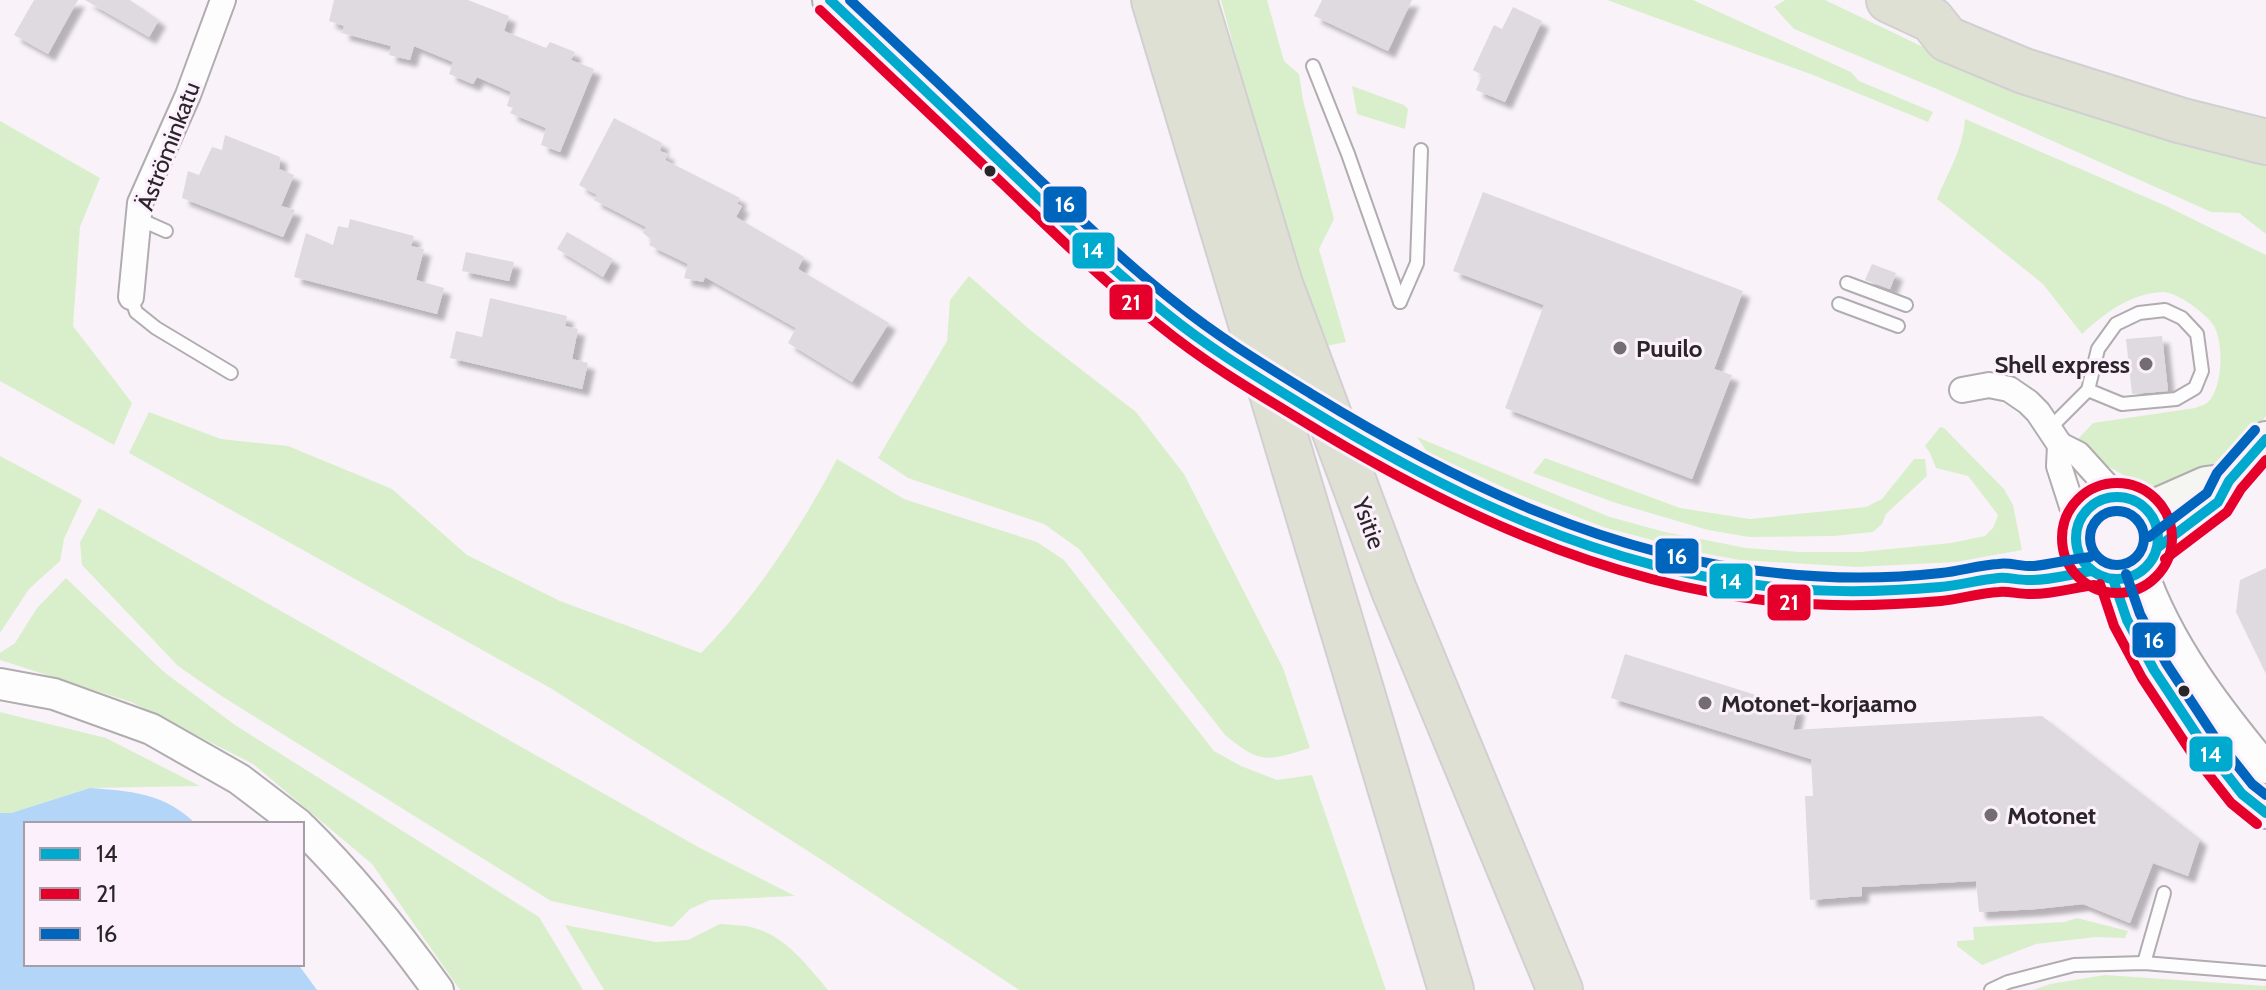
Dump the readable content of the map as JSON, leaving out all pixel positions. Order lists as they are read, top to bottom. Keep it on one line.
{"streets":{"highway":["Ysitie"],"street":["Äströminkatu"]},"places":["Puuilo","Shell express","Motonet-korjaamo","Motonet"],"lines":["transit line 14","transit line 16","transit line 21"],"legend":["14","21","16"]}
